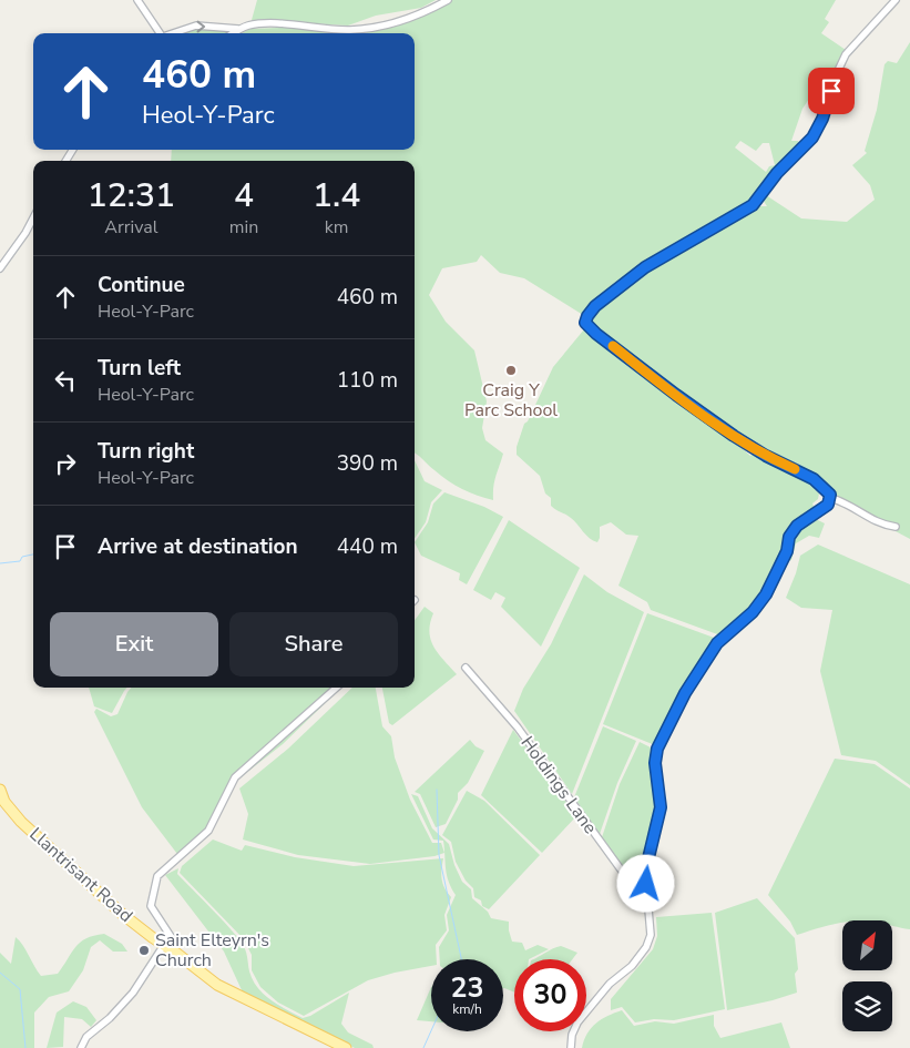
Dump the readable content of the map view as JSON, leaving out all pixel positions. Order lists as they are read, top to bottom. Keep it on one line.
{"streets":{"main road":["Llantrisant Road"],"street":["Holdings Lane"]},"places":["Craig Y Parc School","Saint Elteyrn's Church"],"north":"top right","page":{"turn":["460 m","Heol-Y-Parc"],"eta":["12:31","Arrival","4","min","1.4","km"],"list":[{"name":"Continue","note":"Heol-Y-Parc","value":"460 m"},{"name":"Turn left","note":"Heol-Y-Parc","value":"110 m"},{"name":"Turn right","note":"Heol-Y-Parc","value":"390 m"},{"name":"Arrive at destination","value":"440 m"}],"buttons":["Exit","Share"],"speed":"23 km/h","limit":"30"}}
